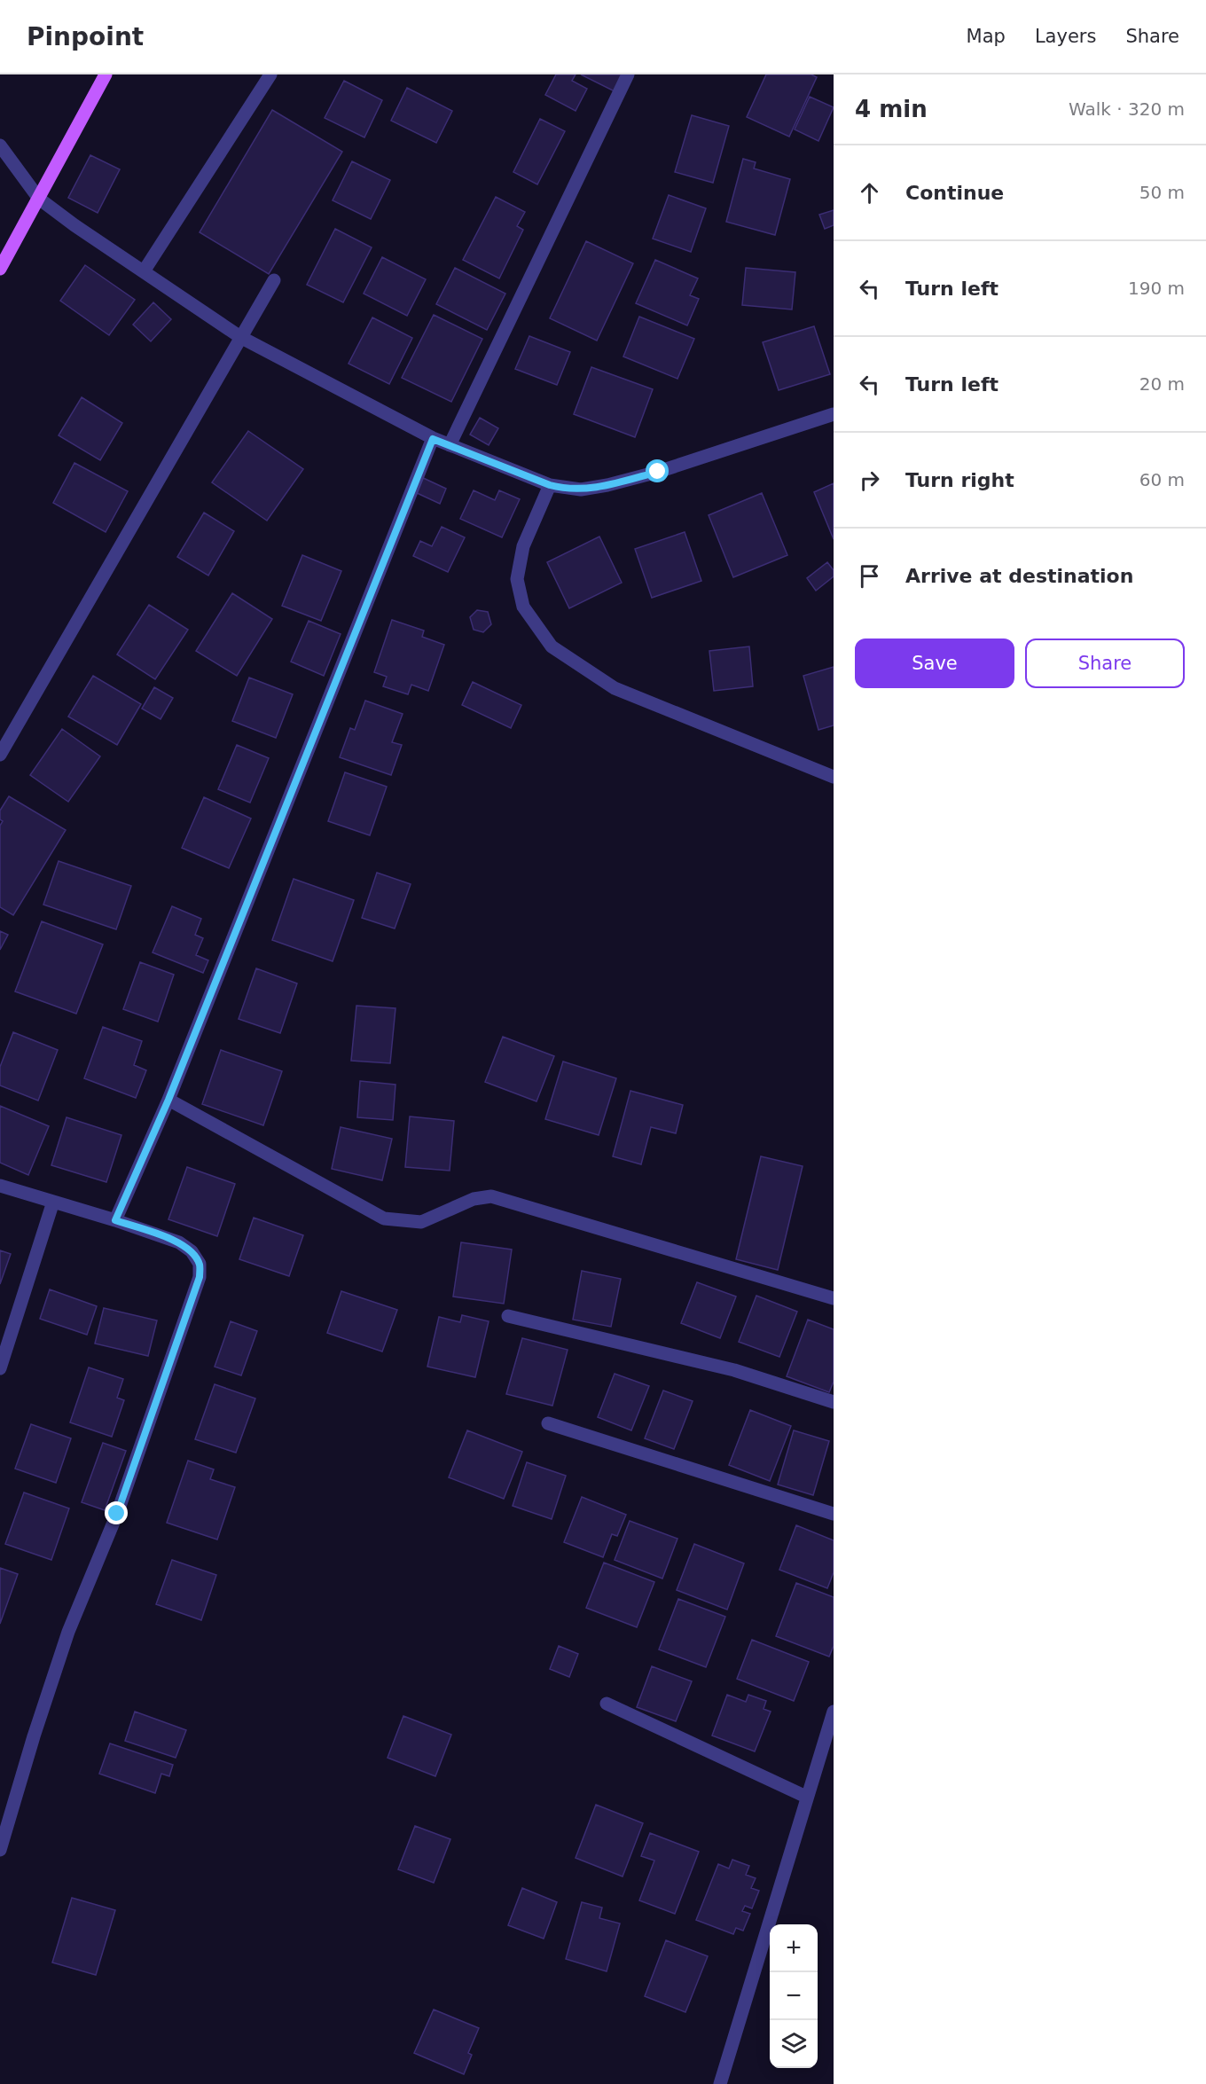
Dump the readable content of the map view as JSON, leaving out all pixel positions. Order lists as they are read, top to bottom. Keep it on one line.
{"page":{"header":"Pinpoint","nav":["Map","Layers","Share"],"heading":["4 min","Walk · 320 m"],"list":[["Continue","50 m"],["Turn left","190 m"],["Turn left","20 m"],["Turn right","60 m"],"Arrive at destination"],"buttons":["Save","Share"],"map_buttons":["+","−"]}}
